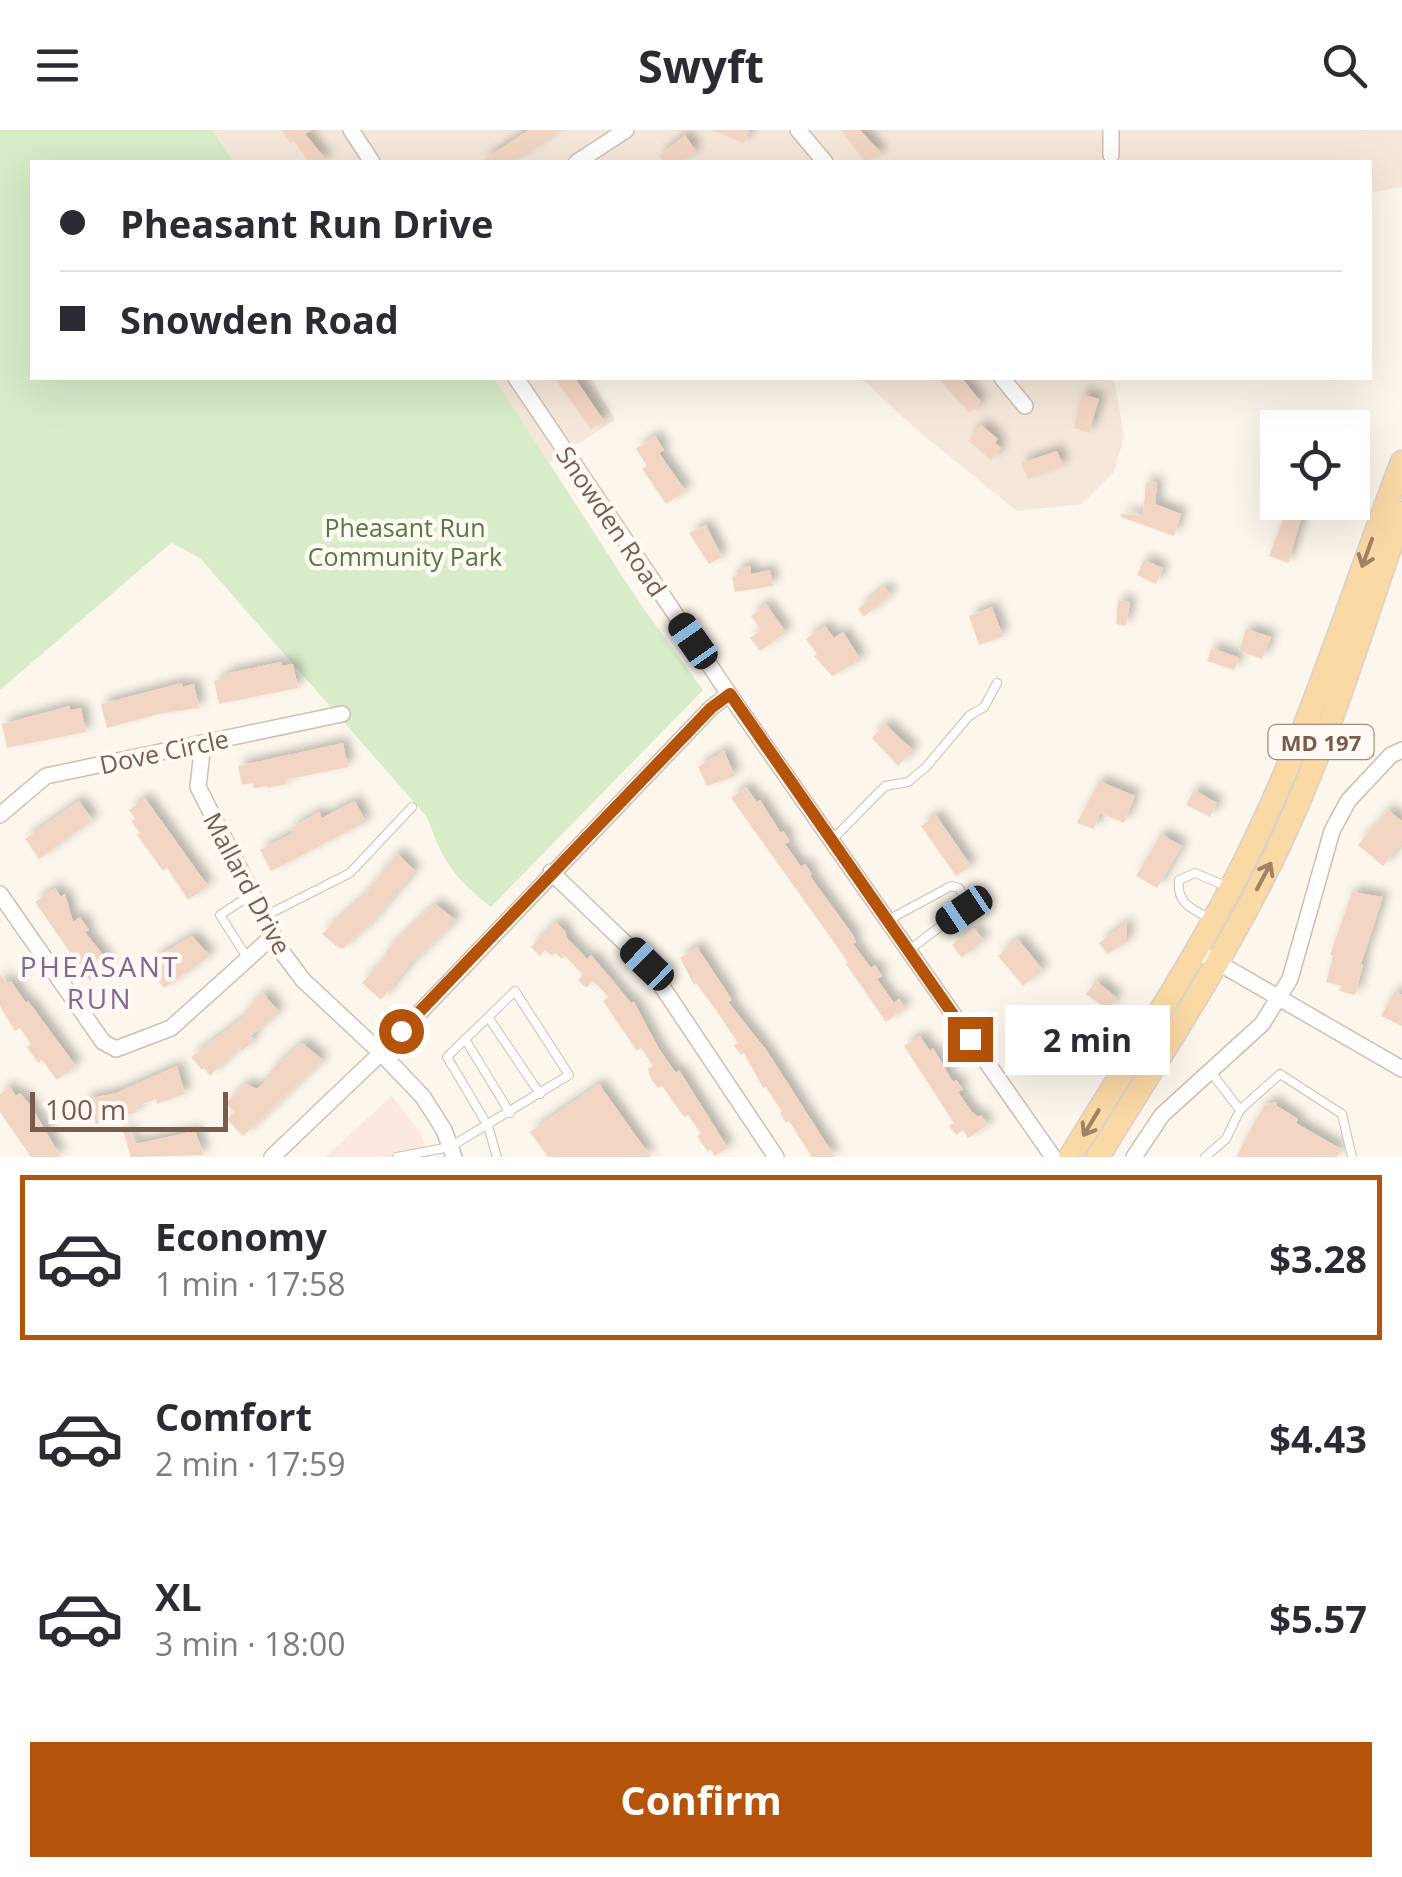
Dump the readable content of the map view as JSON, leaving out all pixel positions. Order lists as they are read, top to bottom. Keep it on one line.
{"streets":{"main road":["MD 197"],"street":["Snowden Road","Dove Circle","Mallard Drive"]},"crossings":[["Dove Circle","Mallard Drive"]],"districts":["PHEASANT RUN"],"parks":["Pheasant Run Community Park"],"scale_bar":"100 m","page":{"header":"Swyft","banner":["Pheasant Run Drive","Snowden Road"],"bubble":"2 min","scale":"100 m","list":[{"name":"Economy","note":"1 min · 17:58","value":"$3.28"},{"name":"Comfort","note":"2 min · 17:59","value":"$4.43"},{"name":"XL","note":"3 min · 18:00","value":"$5.57"}],"buttons":"Confirm"}}
